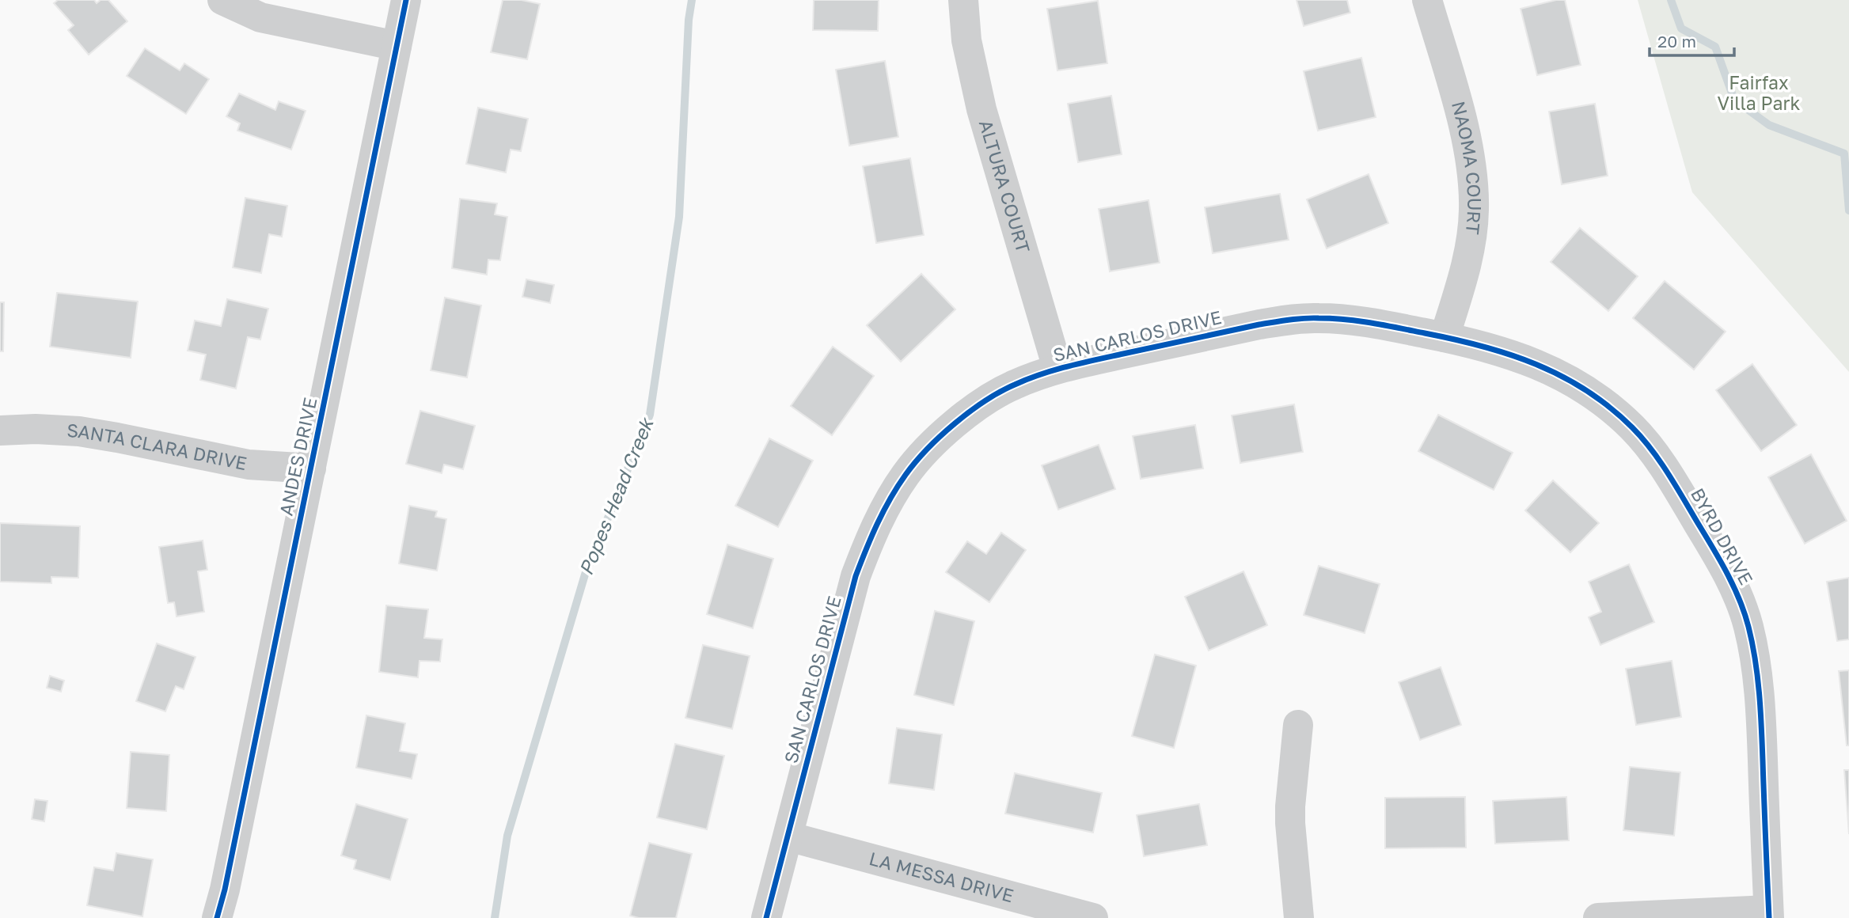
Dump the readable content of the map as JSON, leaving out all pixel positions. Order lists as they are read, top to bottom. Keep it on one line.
{"streets":{"street":["NAOMA COURT","ALTURA COURT","SAN CARLOS DRIVE","SANTA CLARA DRIVE","ANDES DRIVE","BYRD DRIVE","LA MESSA DRIVE"]},"crossings":[["NAOMA COURT","SAN CARLOS DRIVE"],["NAOMA COURT","BYRD DRIVE"],["ALTURA COURT","SAN CARLOS DRIVE"],["SAN CARLOS DRIVE","BYRD DRIVE"],["SAN CARLOS DRIVE","LA MESSA DRIVE"],["SANTA CLARA DRIVE","ANDES DRIVE"]],"water":["Popes Head Creek"],"parks":["Fairfax Villa Park"],"scale_bar":"20 m"}
